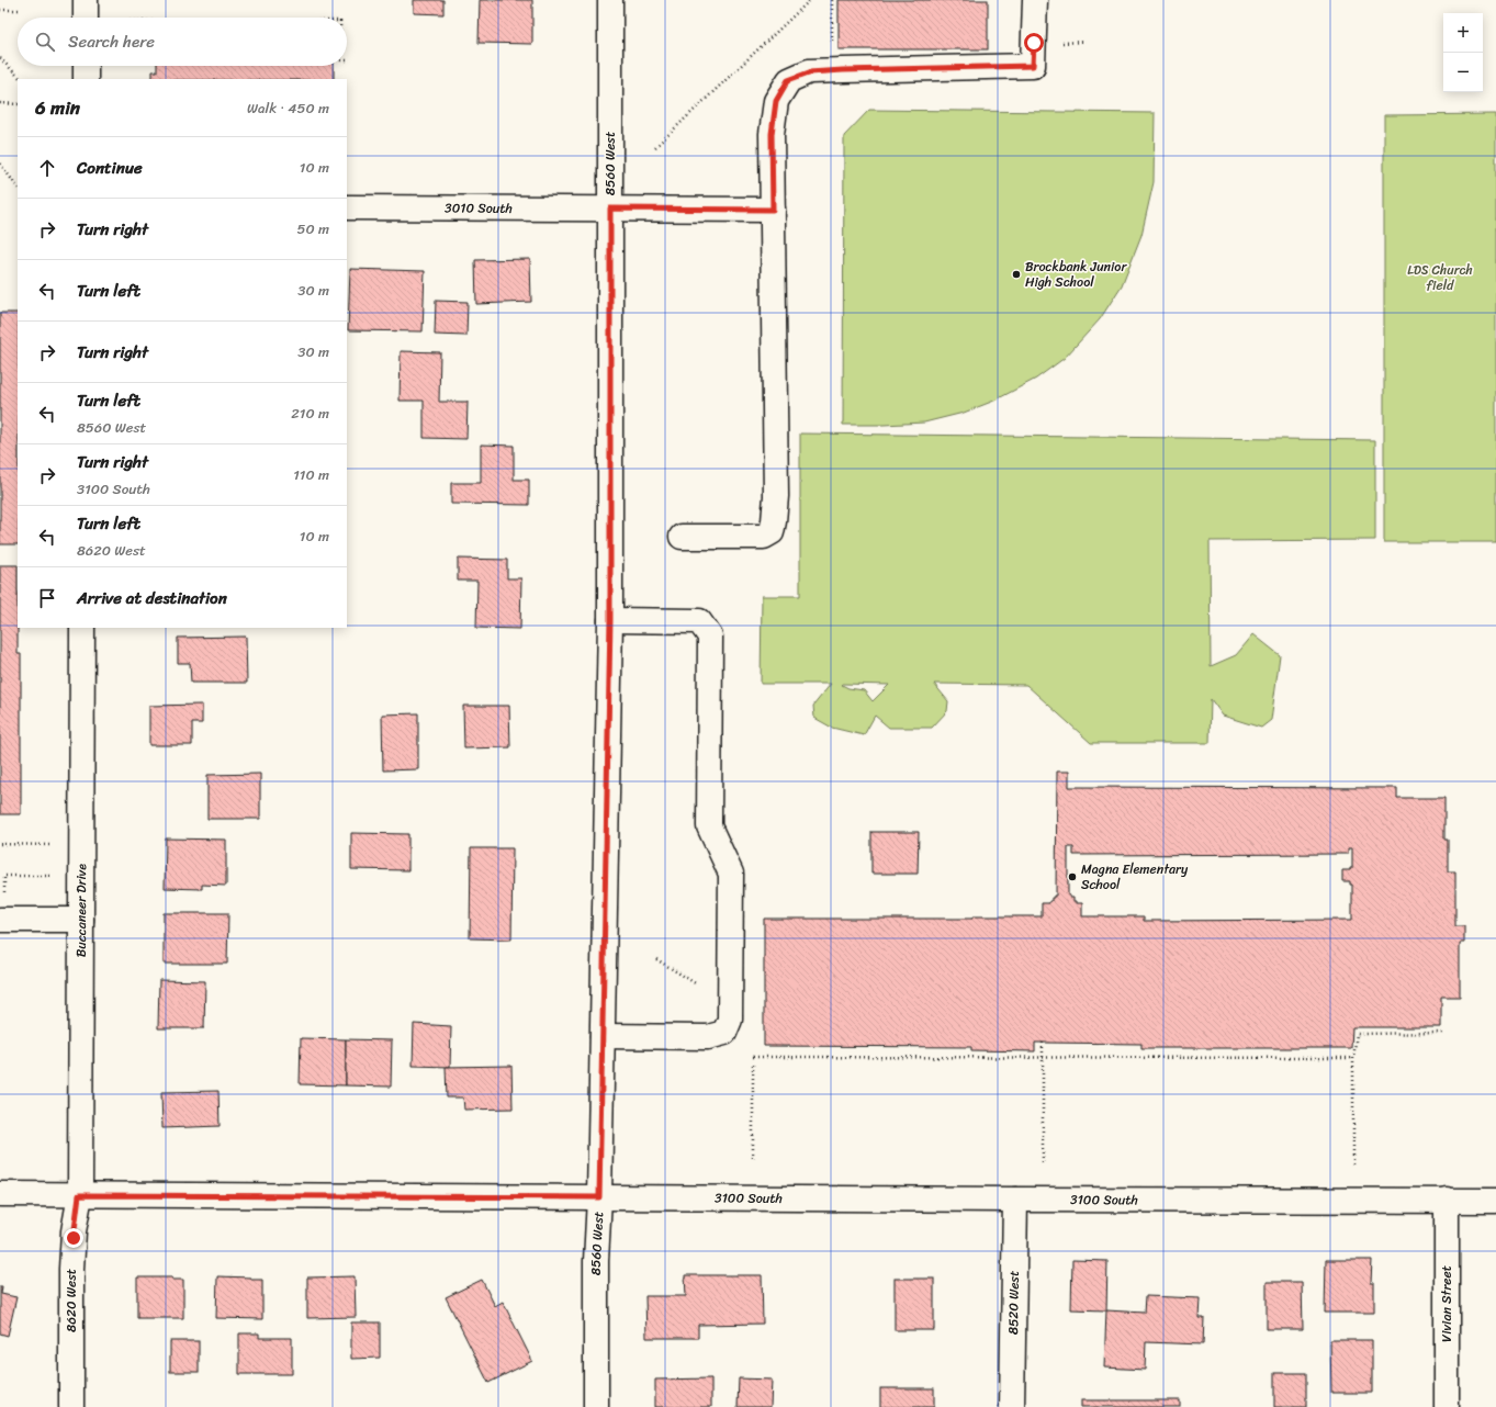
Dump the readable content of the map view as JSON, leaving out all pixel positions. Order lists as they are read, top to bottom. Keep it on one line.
{"streets":{"street":["8560 West","3010 South","Buccaneer Drive","3100 South","8620 West","8520 West","Vivian Street"]},"crossings":[["8560 West","3010 South"],["8560 West","3100 South"],["Buccaneer Drive","3100 South"],["Buccaneer Drive","8620 West"],["3100 South","8620 West"],["3100 South","8520 West"],["3100 South","Vivian Street"]],"parks":["LDS Church field"],"places":["Brockbank Junior High School","Magna Elementary School"],"page":{"map_buttons":["+","−"],"search":"Search here","heading":["6 min","Walk · 450 m"],"list":[["Continue","10 m"],["Turn right","50 m"],["Turn left","30 m"],["Turn right","30 m"],["Turn left","8560 West","210 m"],["Turn right","3100 South","110 m"],["Turn left","8620 West","10 m"],"Arrive at destination"]}}
